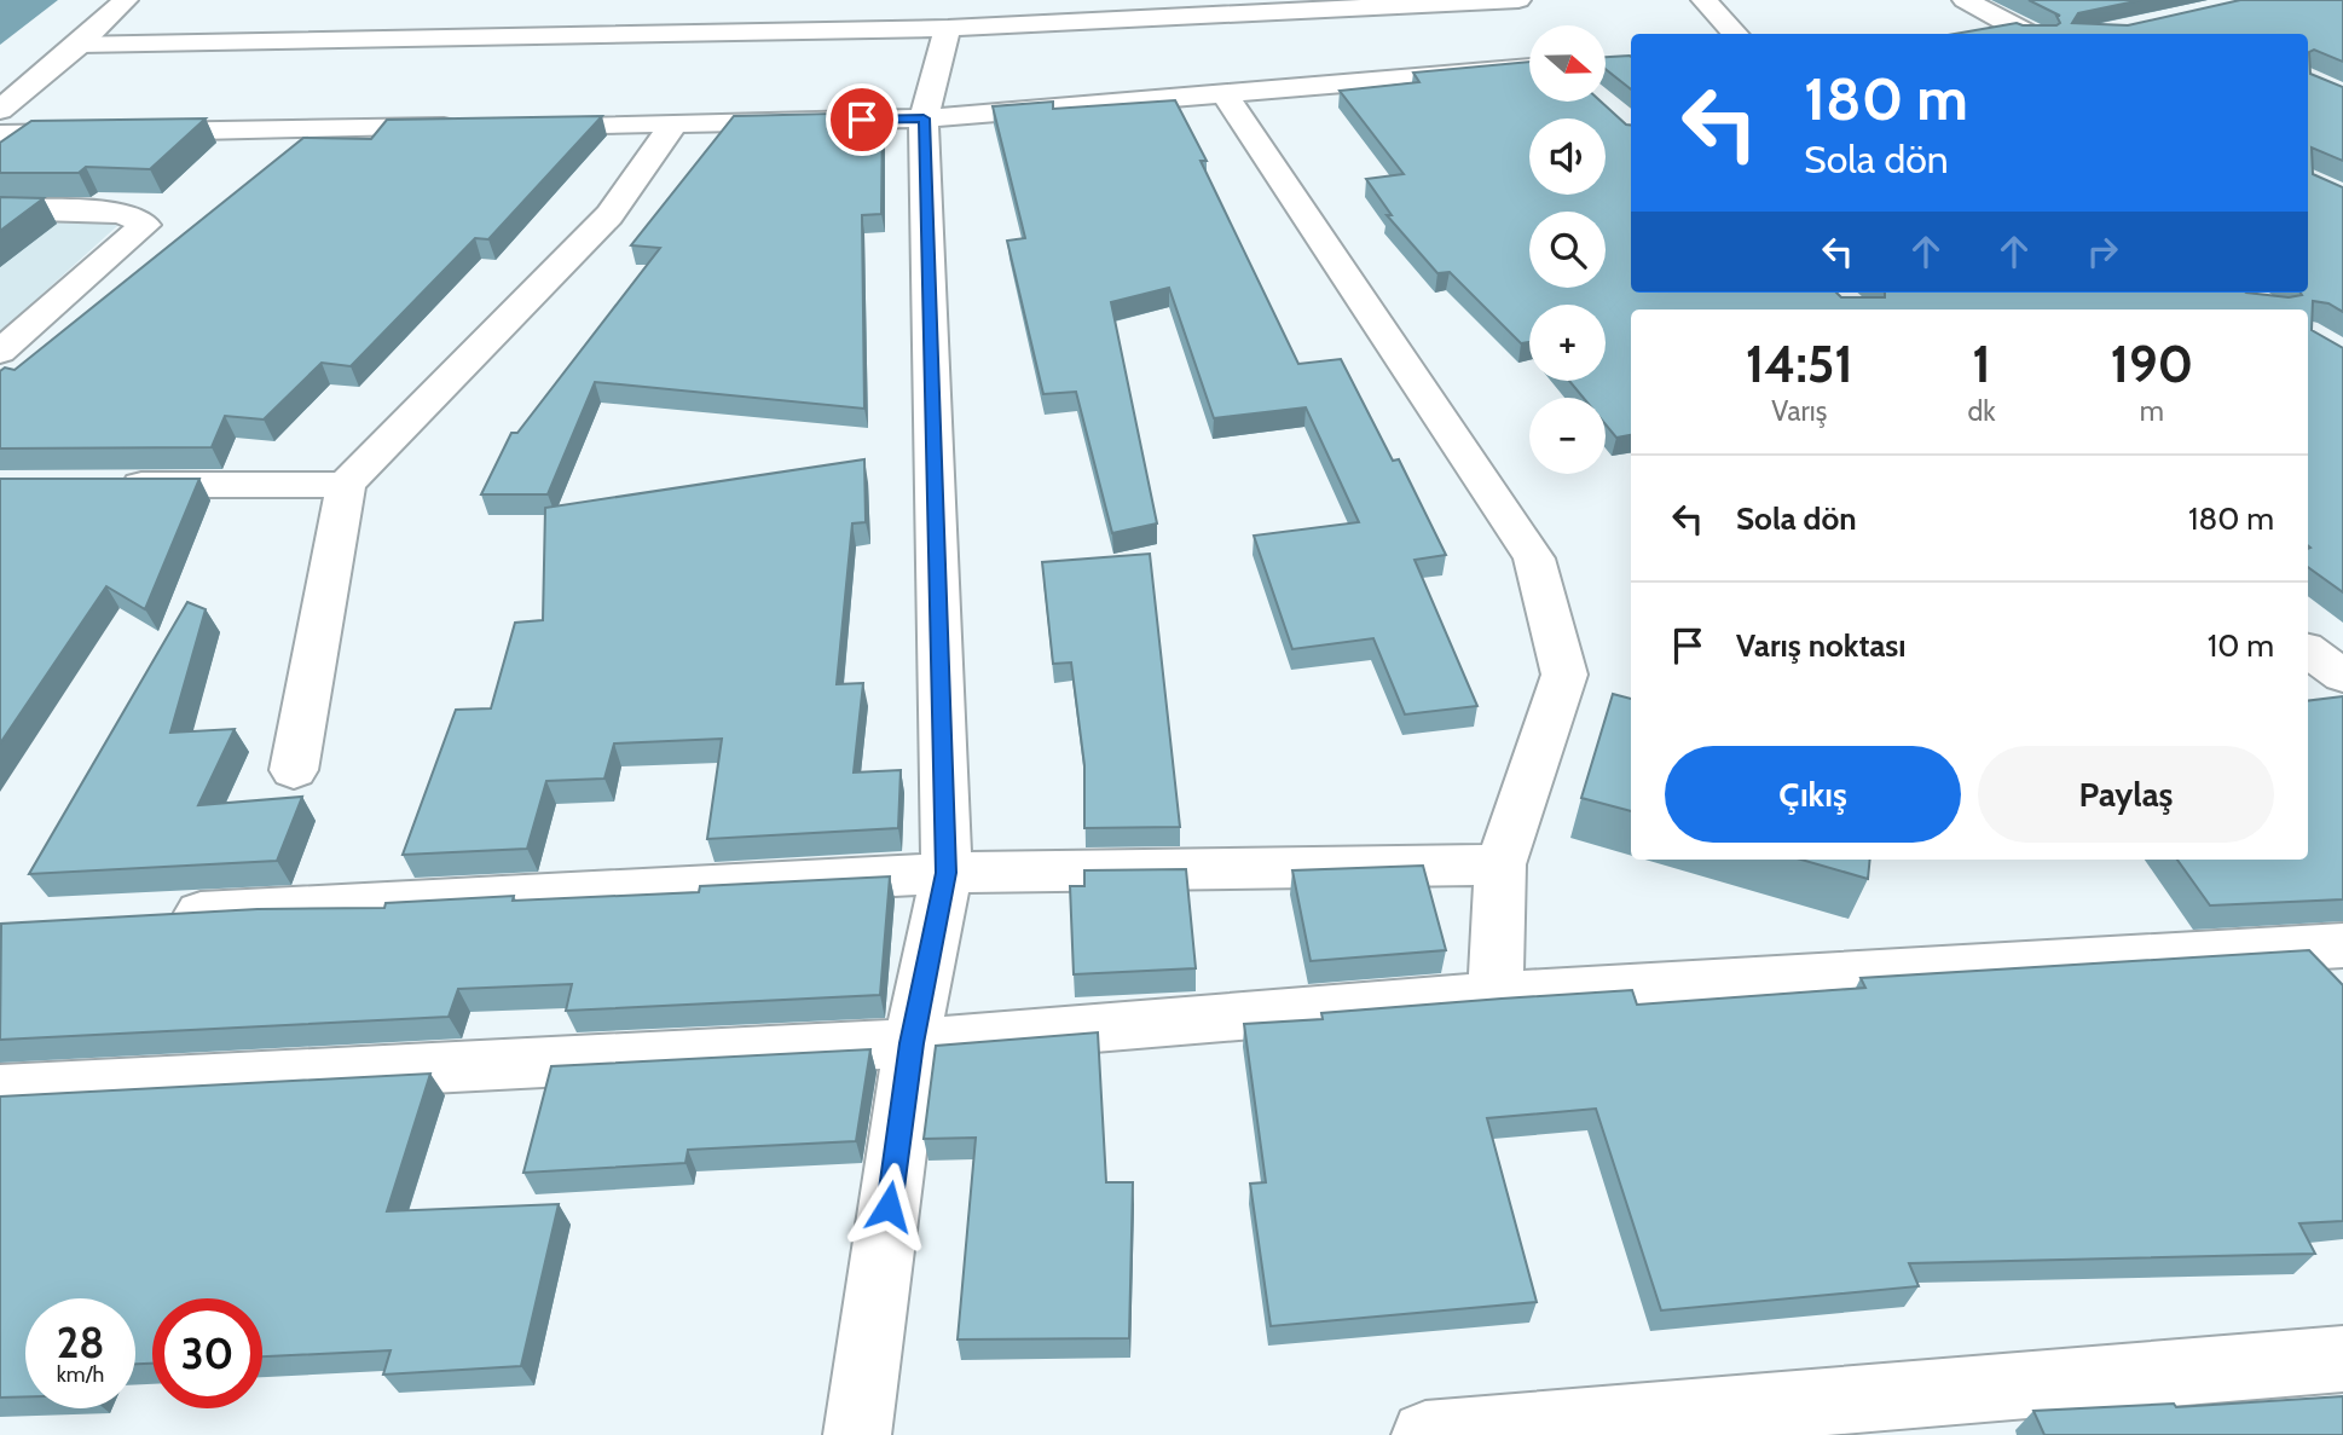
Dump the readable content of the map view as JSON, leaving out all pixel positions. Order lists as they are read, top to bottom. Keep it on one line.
{"north":"right","page":{"map_buttons":["+","−"],"turn":["180 m","Sola dön"],"eta":["14:51","Varış","1","dk","190","m"],"list":[{"name":"Sola dön","value":"180 m"},{"name":"Varış noktası","value":"10 m"}],"buttons":["Çıkış","Paylaş"],"speed":"28 km/h","limit":"30"}}
